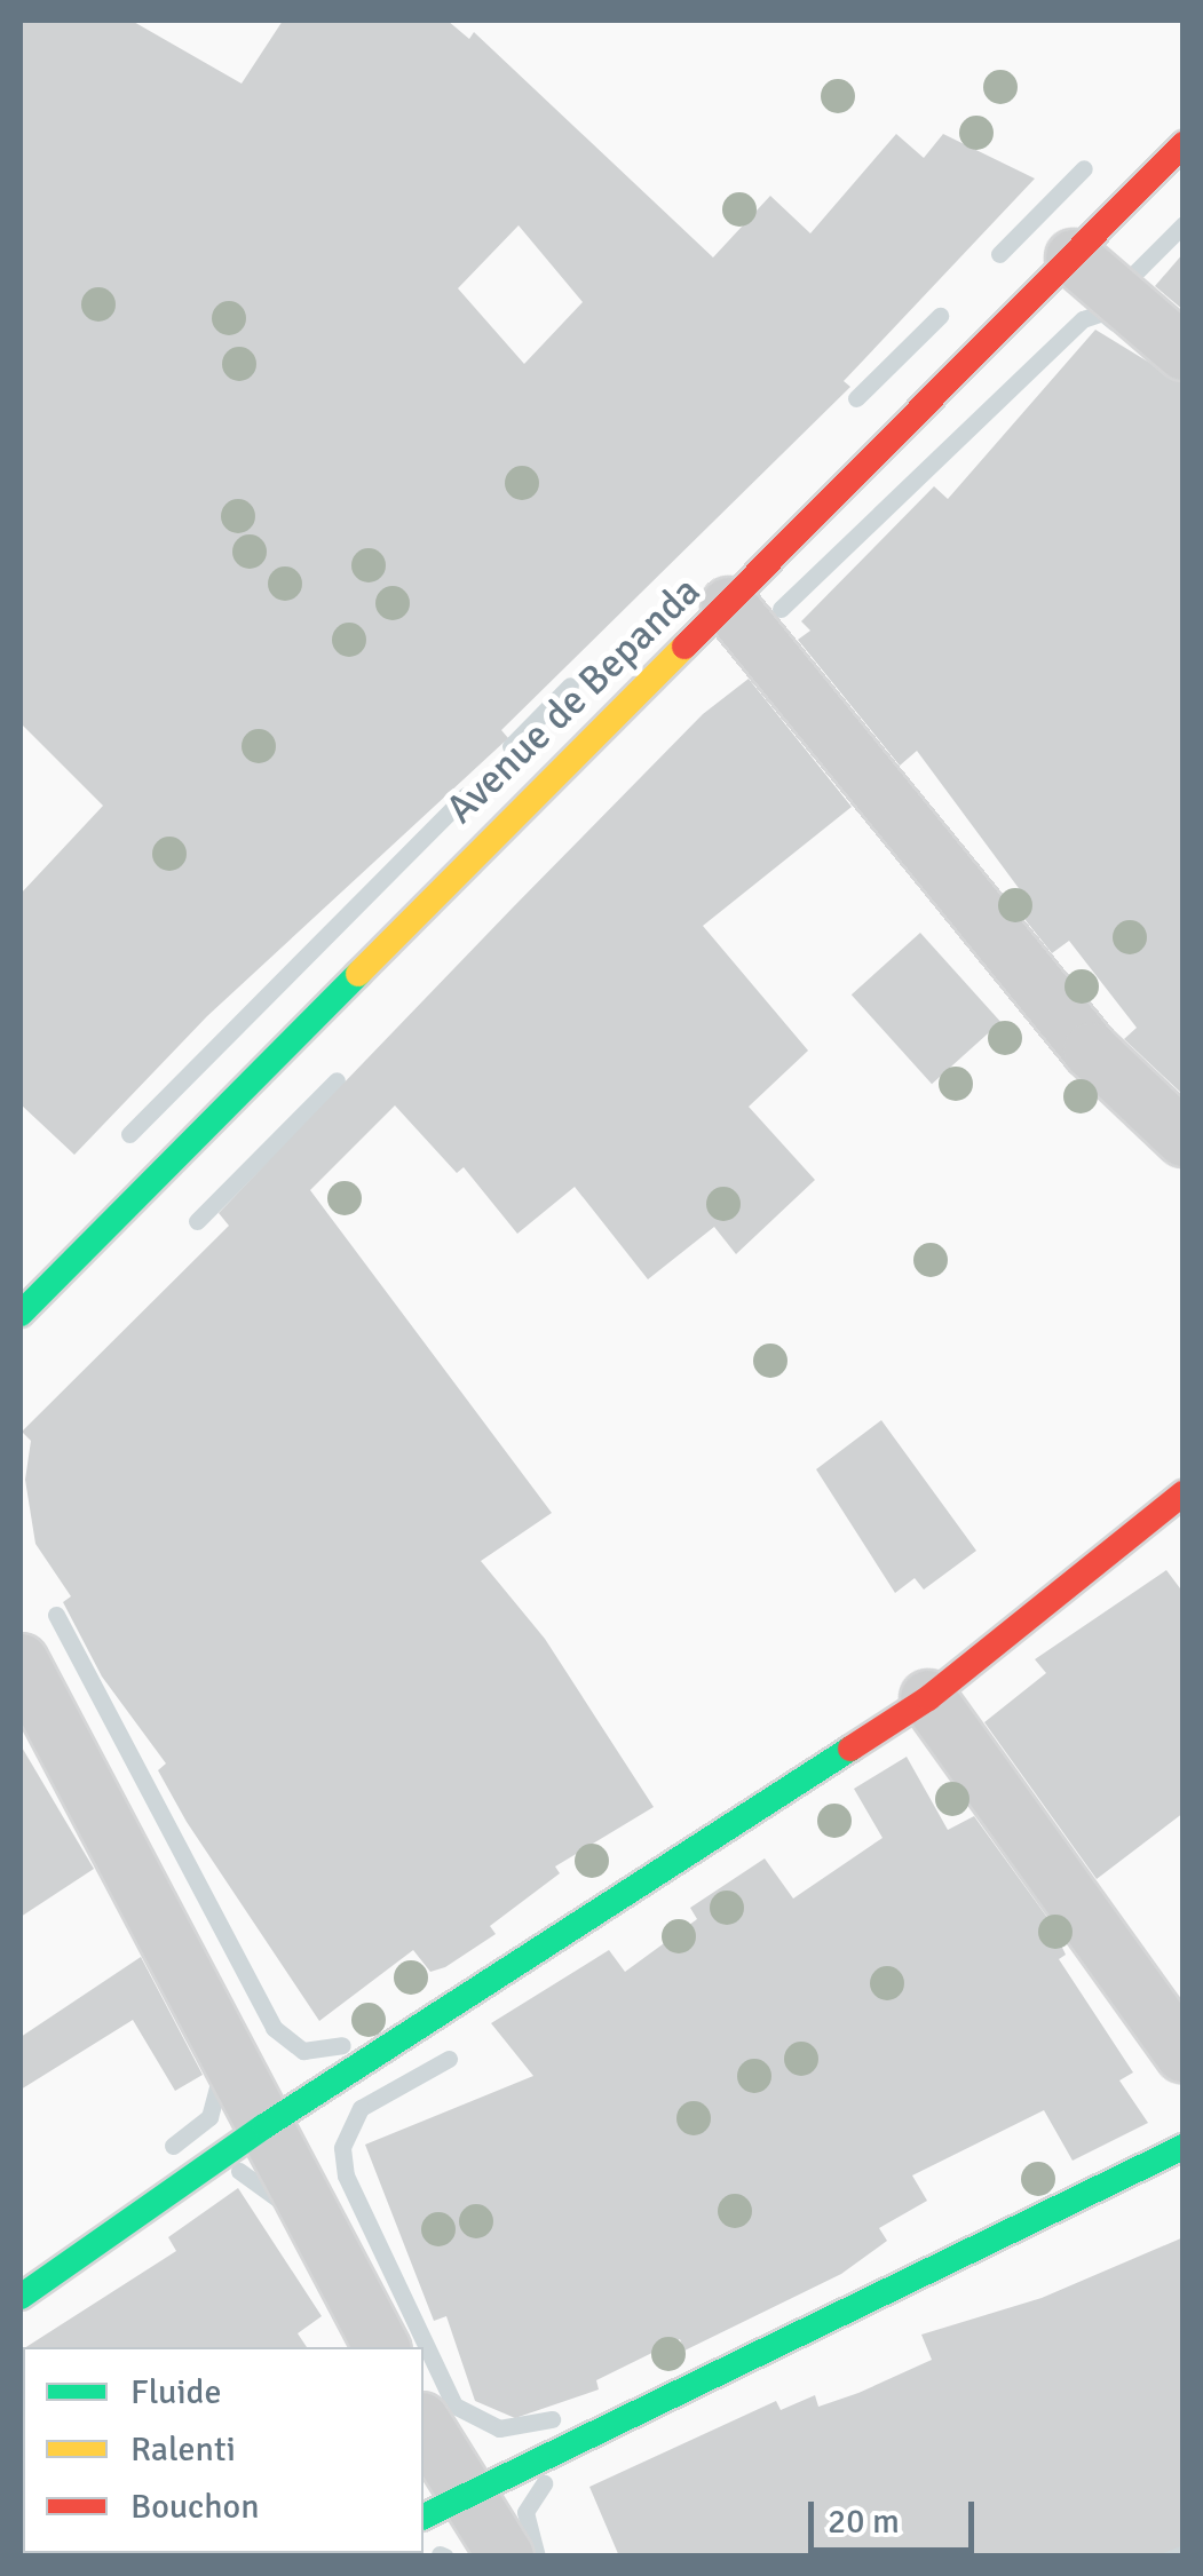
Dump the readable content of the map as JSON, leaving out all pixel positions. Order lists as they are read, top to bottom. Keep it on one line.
{"streets":{"street":["Avenue de Bepanda"]},"legend":["Fluide","Ralenti","Bouchon"],"scale_bar":"20 m"}
